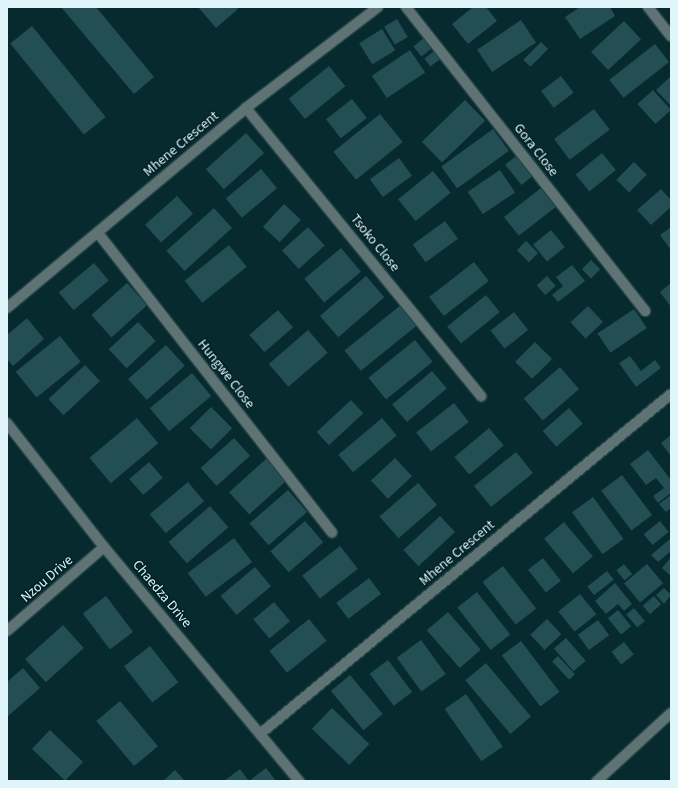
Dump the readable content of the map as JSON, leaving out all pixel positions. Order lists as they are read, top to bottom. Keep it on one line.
{"streets":{"street":["Mhene Crescent","Gora Close","Tsoko Close","Hungwe Close","Nzou Drive","Chaedza Drive"]},"crossings":[["Mhene Crescent","Tsoko Close"],["Mhene Crescent","Hungwe Close"],["Mhene Crescent","Chaedza Drive"],["Nzou Drive","Chaedza Drive"]]}
